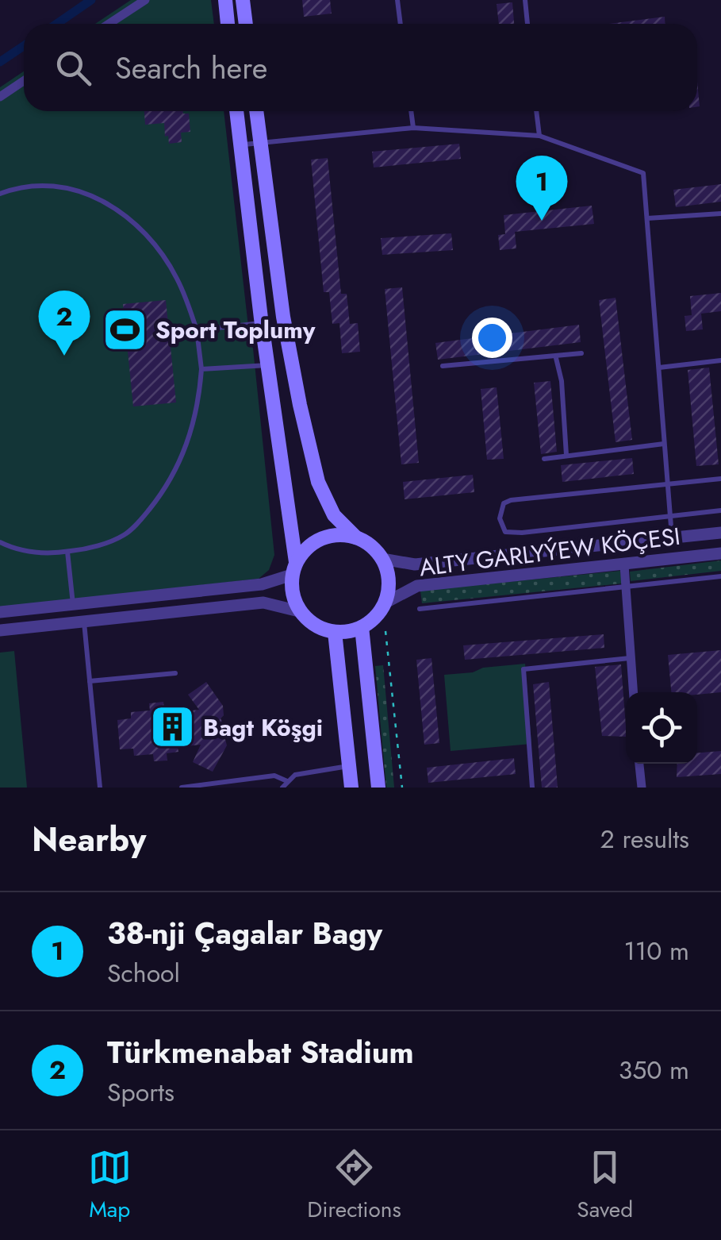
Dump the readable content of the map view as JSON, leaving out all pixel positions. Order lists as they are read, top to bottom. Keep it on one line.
{"streets":{"street":["ALTY GARLYÝEW KÖÇESI"]},"places":{"sports":["Sport Toplumy"],"building":["Bagt Köşgi"]},"page":{"search":"Search here","pins":["1","2"],"heading":["Nearby","2 results"],"list":[{"mark":"1","name":"38-nji Çagalar Bagy","note":"School","value":"110 m"},{"mark":"2","name":"Türkmenabat Stadium","note":"Sports","value":"350 m"}],"nav":["Map","Directions","Saved"]}}
